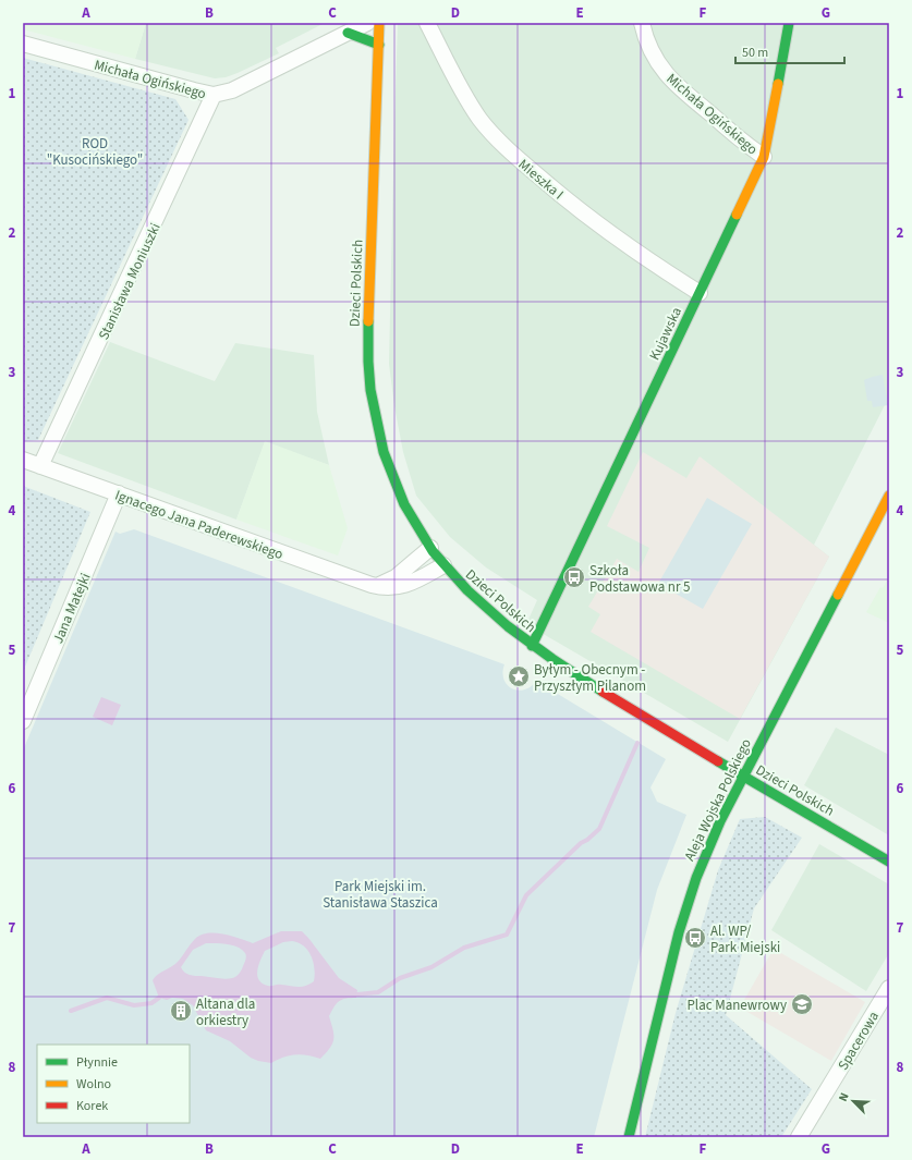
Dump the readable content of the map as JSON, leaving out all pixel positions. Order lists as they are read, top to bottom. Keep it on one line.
{"streets":{"street":["Michała Ogińskiego","Mieszka I","Stanisława Moniuszki","Dzieci Polskich","Kujawska","Ignacego Jana Paderewskiego","Jana Matejki","Aleja Wojska Polskiego","Spacerowa"]},"crossings":[["Michała Ogińskiego","Stanisława Moniuszki"],["Michała Ogińskiego","Kujawska"],["Mieszka I","Kujawska"],["Stanisława Moniuszki","Ignacego Jana Paderewskiego"],["Dzieci Polskich","Kujawska"],["Dzieci Polskich","Ignacego Jana Paderewskiego"],["Dzieci Polskich","Aleja Wojska Polskiego"],["Ignacego Jana Paderewskiego","Jana Matejki"]],"parks":["ROD \"Kusocińskiego\"","Park Miejski im. Stanisława Staszica"],"places":{"bus stop":["Szkoła Podstawowa nr 5","Al. WP/ Park Miejski"],"place":["Byłym - Obecnym - Przyszłym Pilanom"],"school or university":["Plac Manewrowy"],"building":["Altana dla orkiestry"]},"legend":["Płynnie","Wolno","Korek"],"scale_bar":"50 m","north":"top left","grid":{"columns":["A","B","C","D","E","F","G"],"rows":["1","2","3","4","5","6","7","8"]}}
